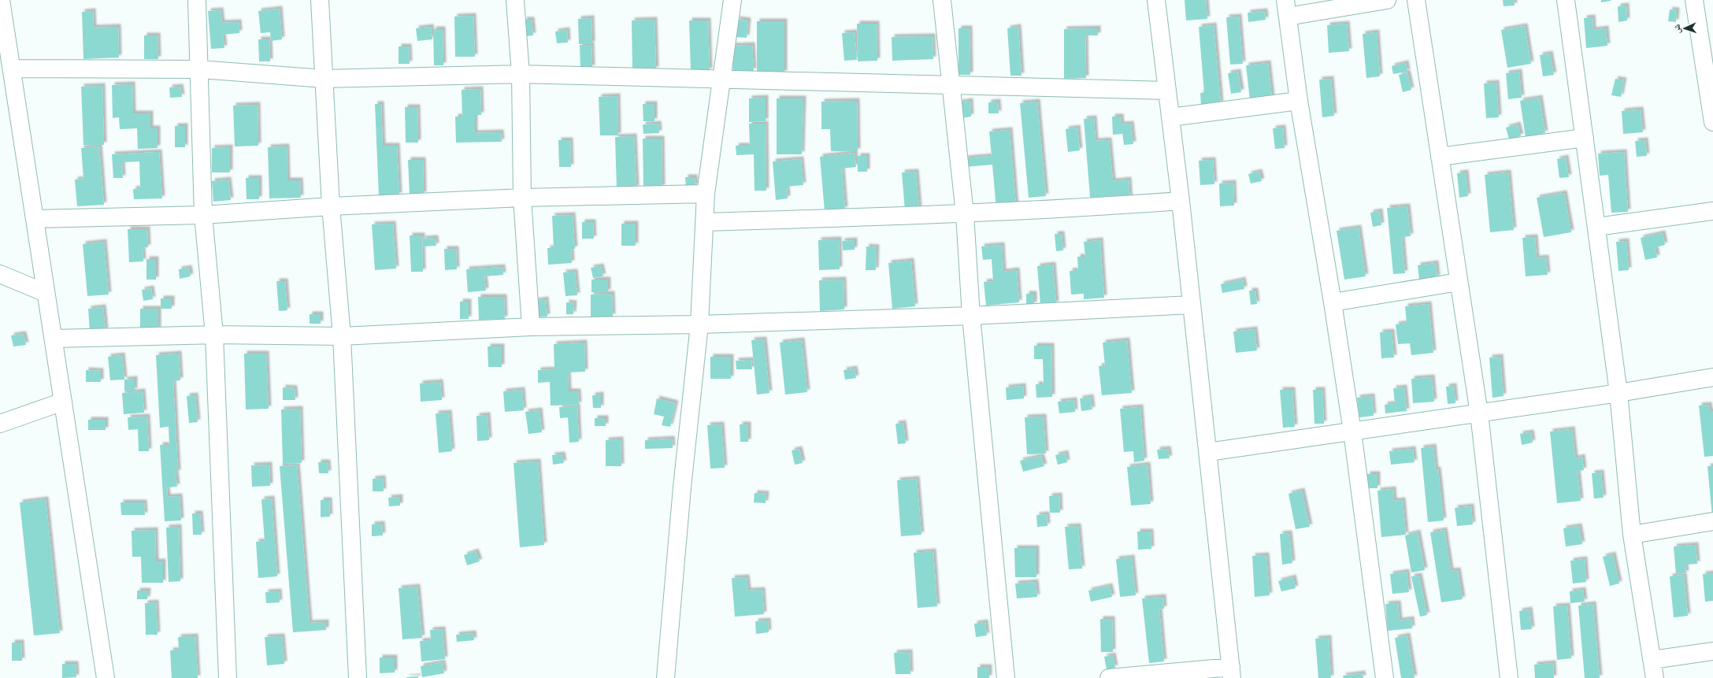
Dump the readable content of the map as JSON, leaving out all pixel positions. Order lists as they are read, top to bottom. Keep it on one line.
{"north":"left"}
